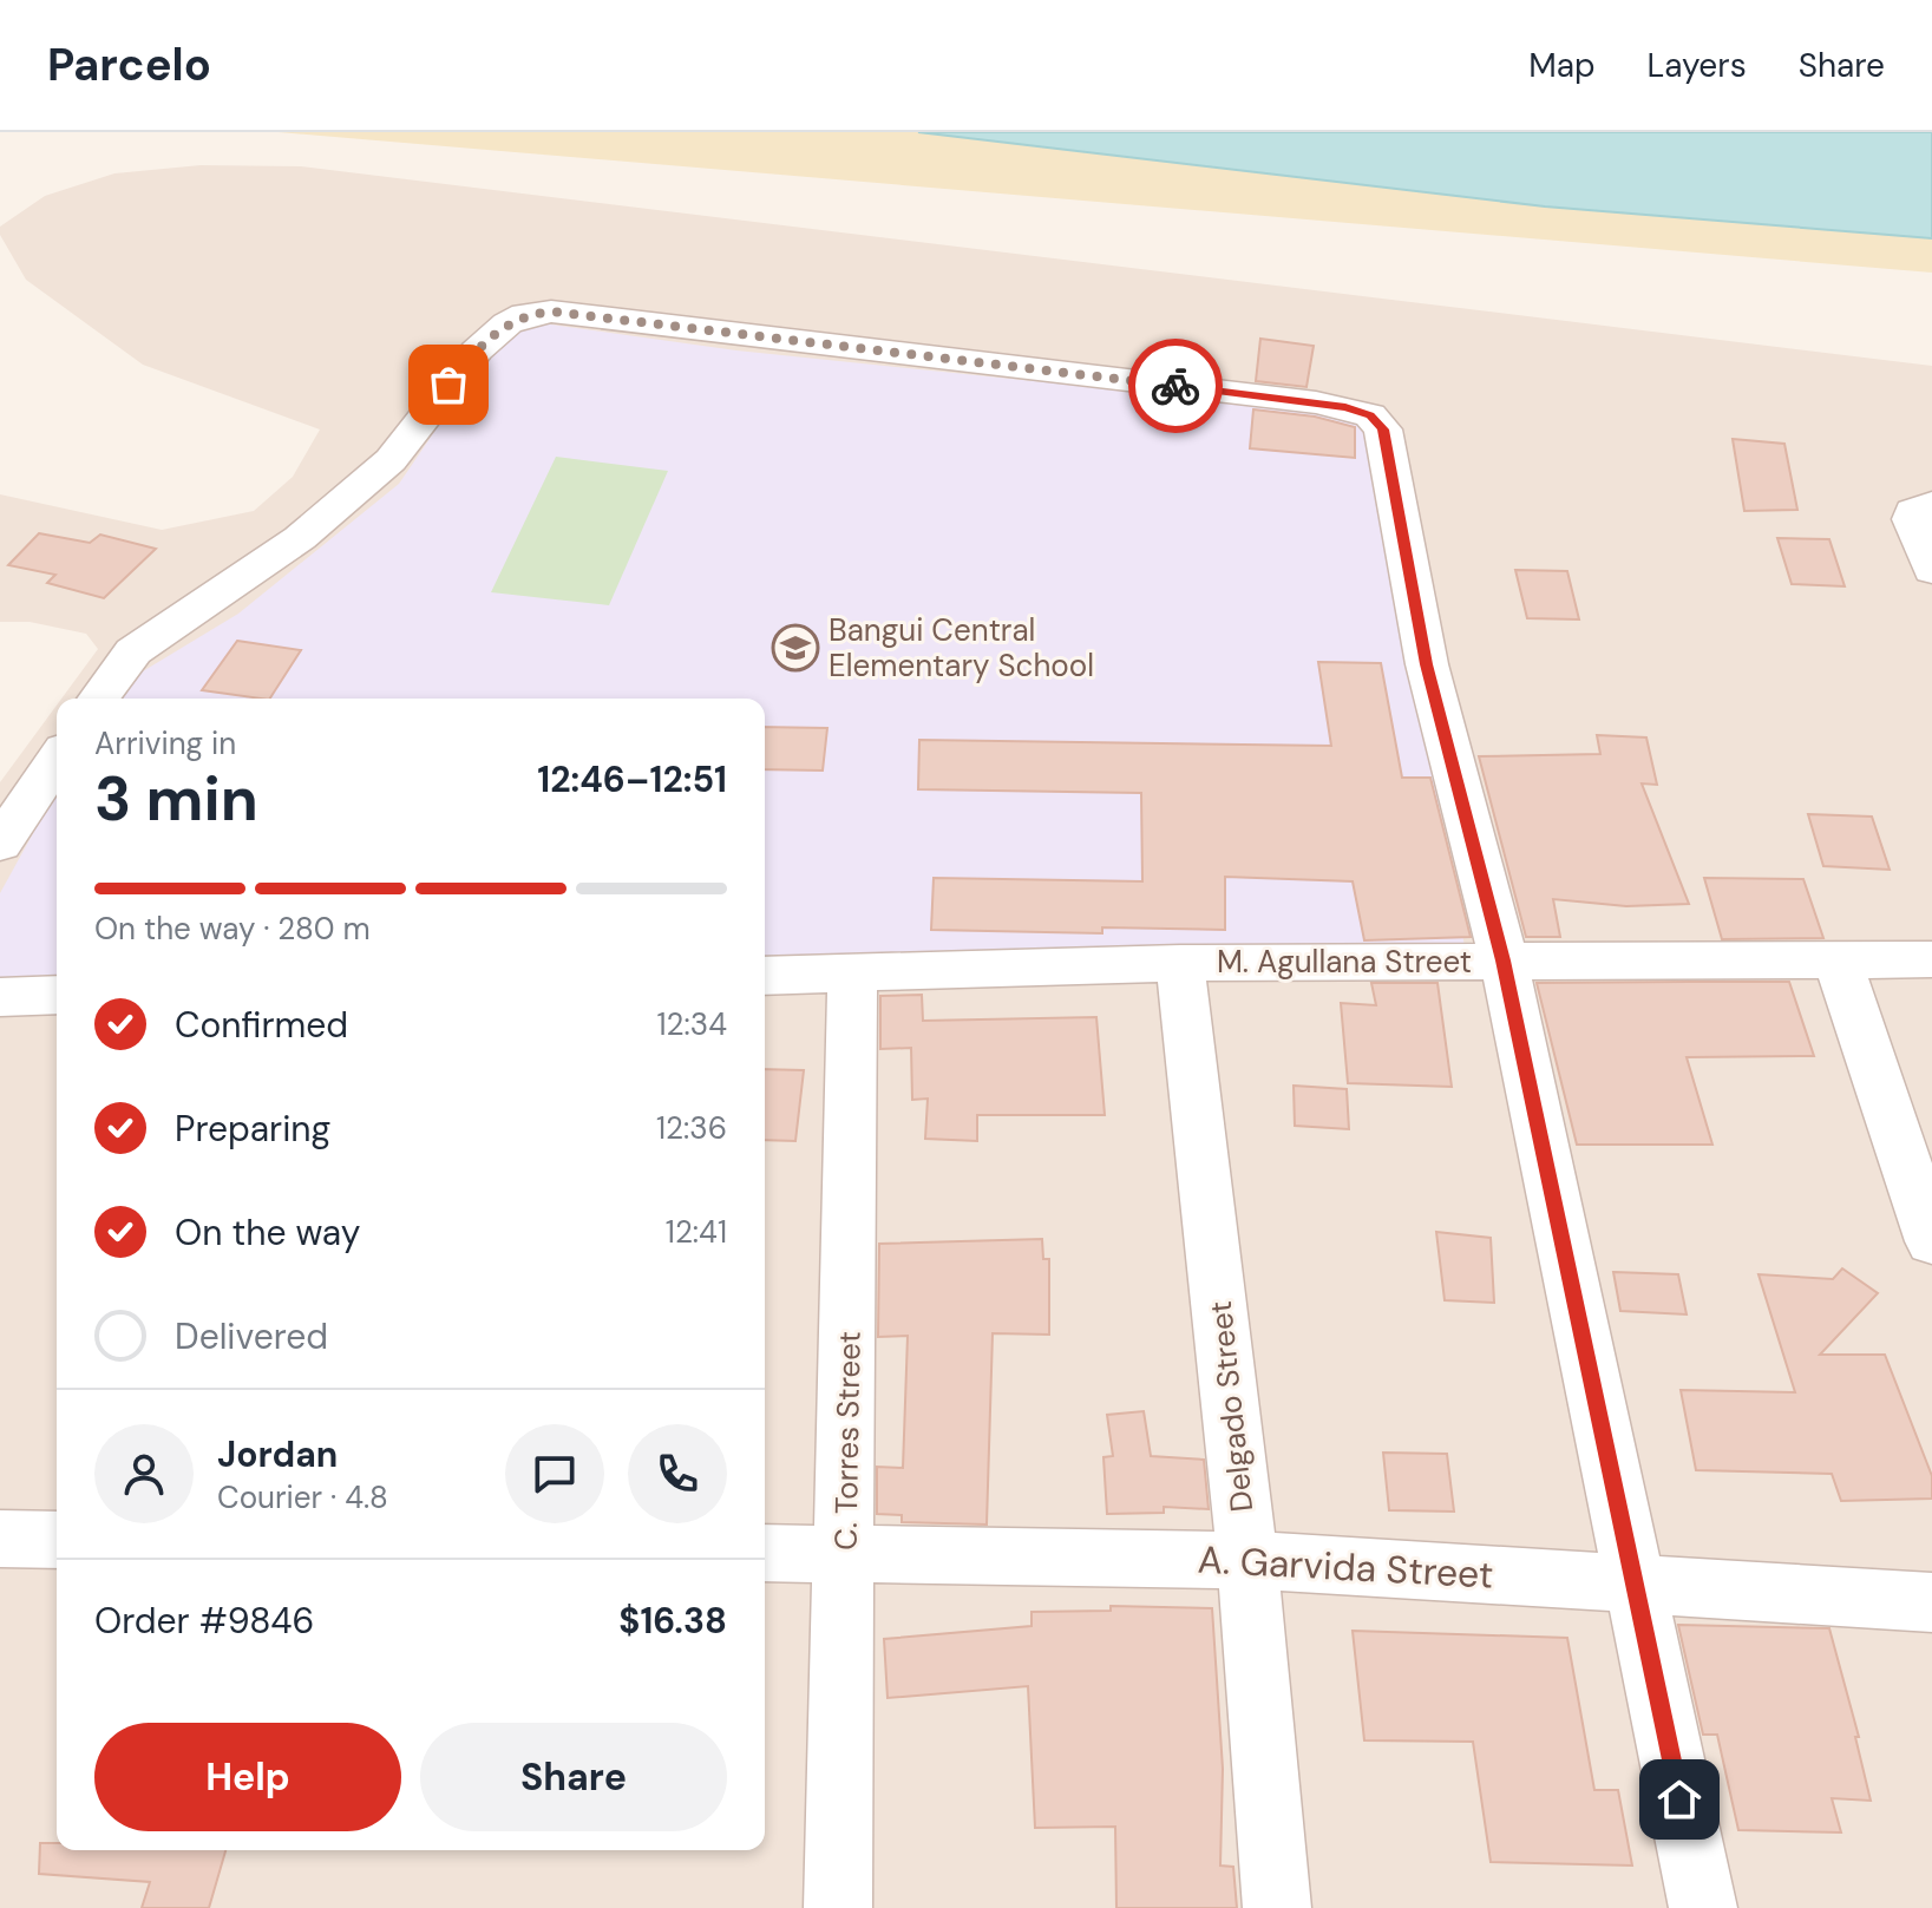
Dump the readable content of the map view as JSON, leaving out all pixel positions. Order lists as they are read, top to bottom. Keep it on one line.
{"streets":{"street":["M. Agullana Street","Delgado Street","C. Torres Street","A. Garvida Street"]},"crossings":[["M. Agullana Street","Delgado Street"],["M. Agullana Street","C. Torres Street"],["Delgado Street","A. Garvida Street"],["C. Torres Street","A. Garvida Street"]],"places":{"school or university":["Bangui Central Elementary School"]},"page":{"header":"Parcelo","nav":["Map","Layers","Share"],"heading":["3 min","Arriving in","12:46–12:51"],"panel":["Jordan","Courier · 4.8","Order #9846","$16.38"],"bar":"On the way · 280 m","list":[["Confirmed","12:34"],["Preparing","12:36"],["On the way","12:41"],"Delivered"],"buttons":["Help","Share"]}}
